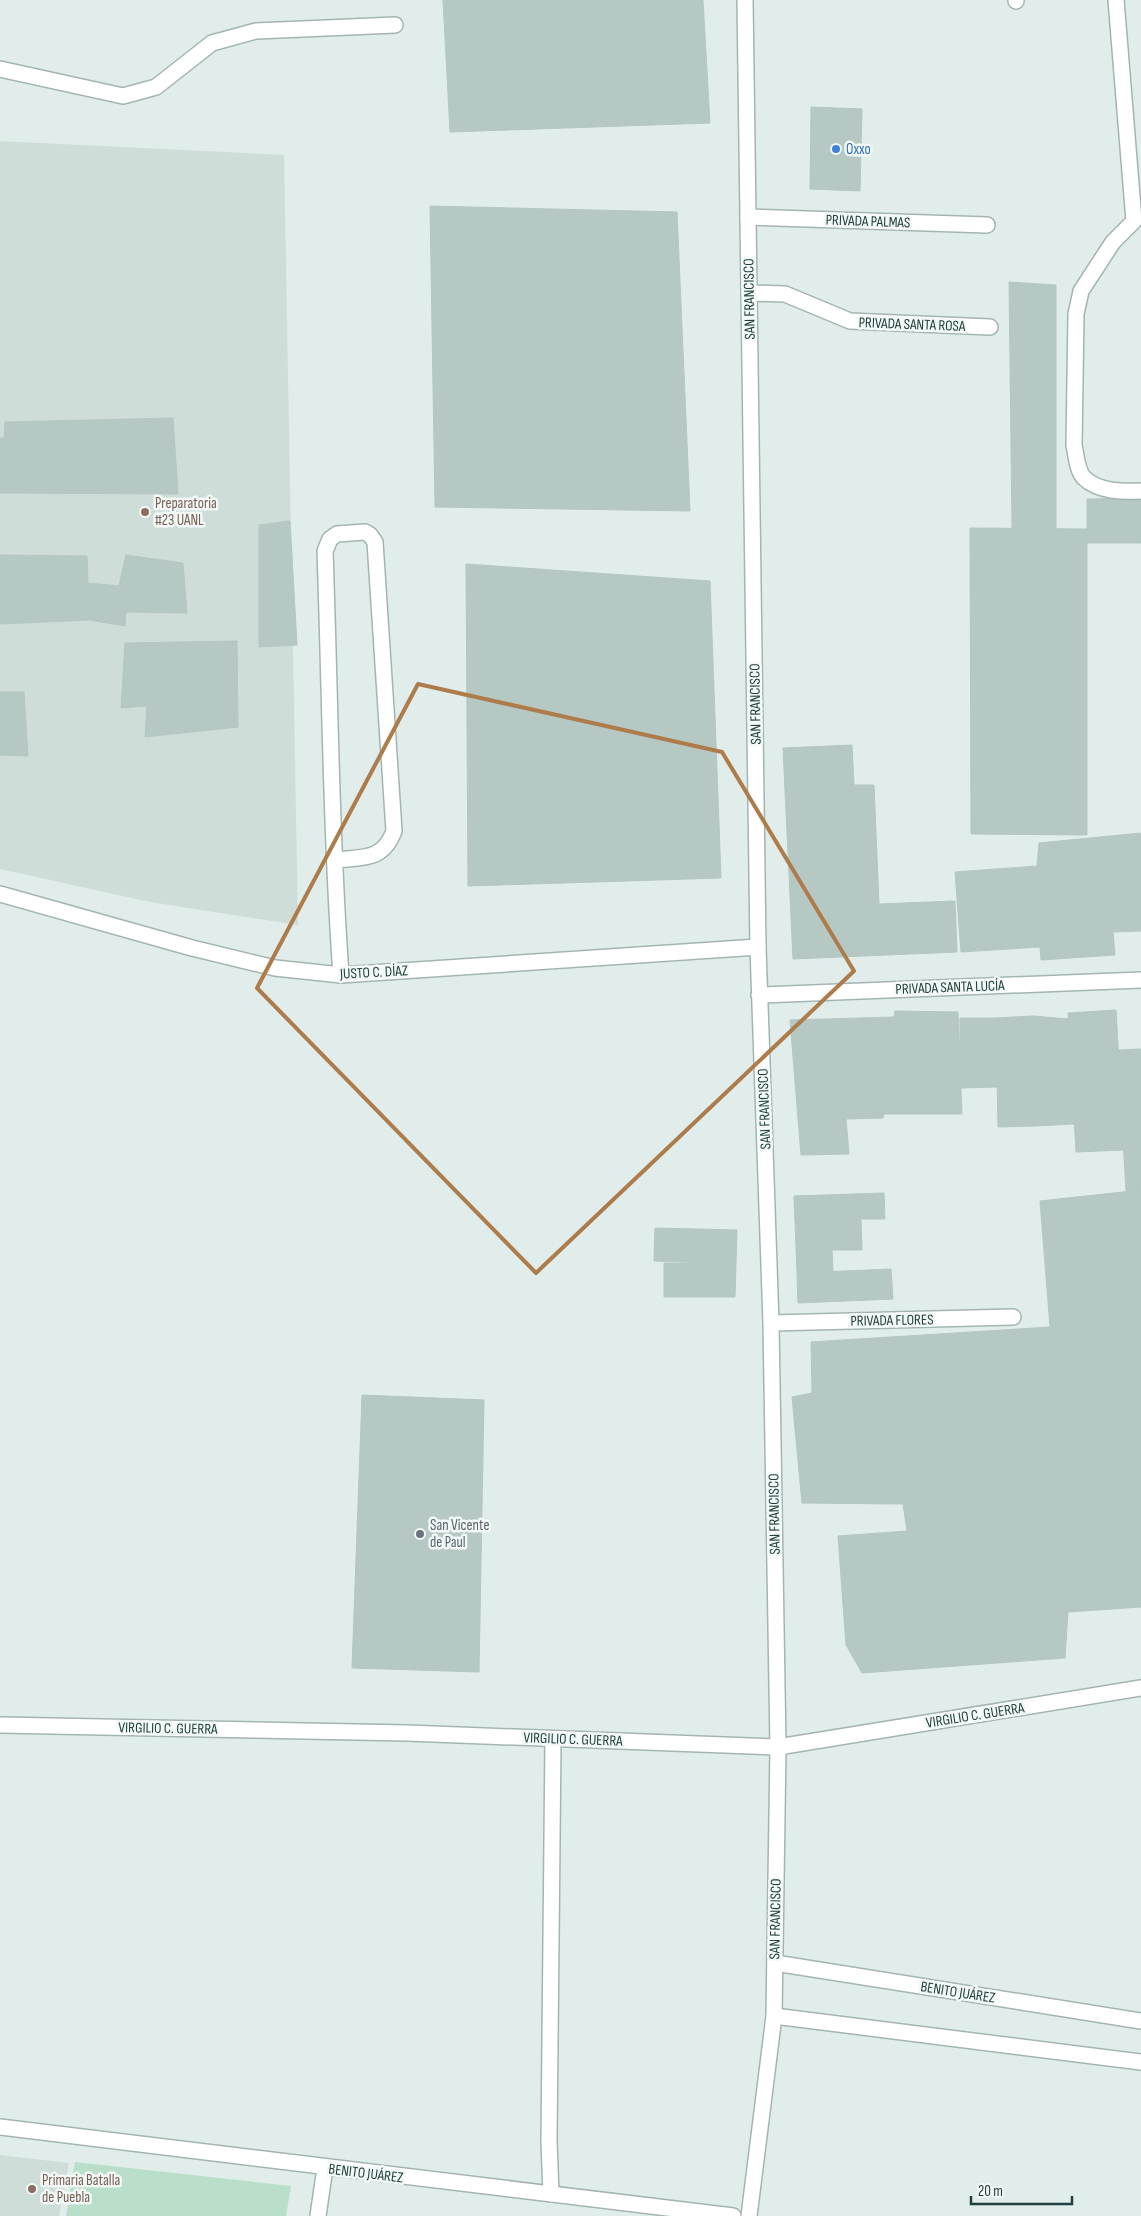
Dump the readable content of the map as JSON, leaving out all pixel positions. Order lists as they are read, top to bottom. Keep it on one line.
{"streets":{"street":["PRIVADA PALMAS","SAN FRANCISCO","PRIVADA SANTA ROSA","JUSTO C. DÍAZ","PRIVADA SANTA LUCÍA","PRIVADA FLORES","VIRGILIO C. GUERRA","BENITO JUÁREZ"]},"crossings":[["PRIVADA PALMAS","SAN FRANCISCO"],["SAN FRANCISCO","PRIVADA SANTA ROSA"],["SAN FRANCISCO","JUSTO C. DÍAZ"],["SAN FRANCISCO","PRIVADA SANTA LUCÍA"],["SAN FRANCISCO","PRIVADA FLORES"],["SAN FRANCISCO","VIRGILIO C. GUERRA"],["SAN FRANCISCO","BENITO JUÁREZ"]],"places":["Oxxo","Preparatoria #23 UANL","San Vicente de Paul","Primaria Batalla de Puebla"],"scale_bar":"20 m"}
